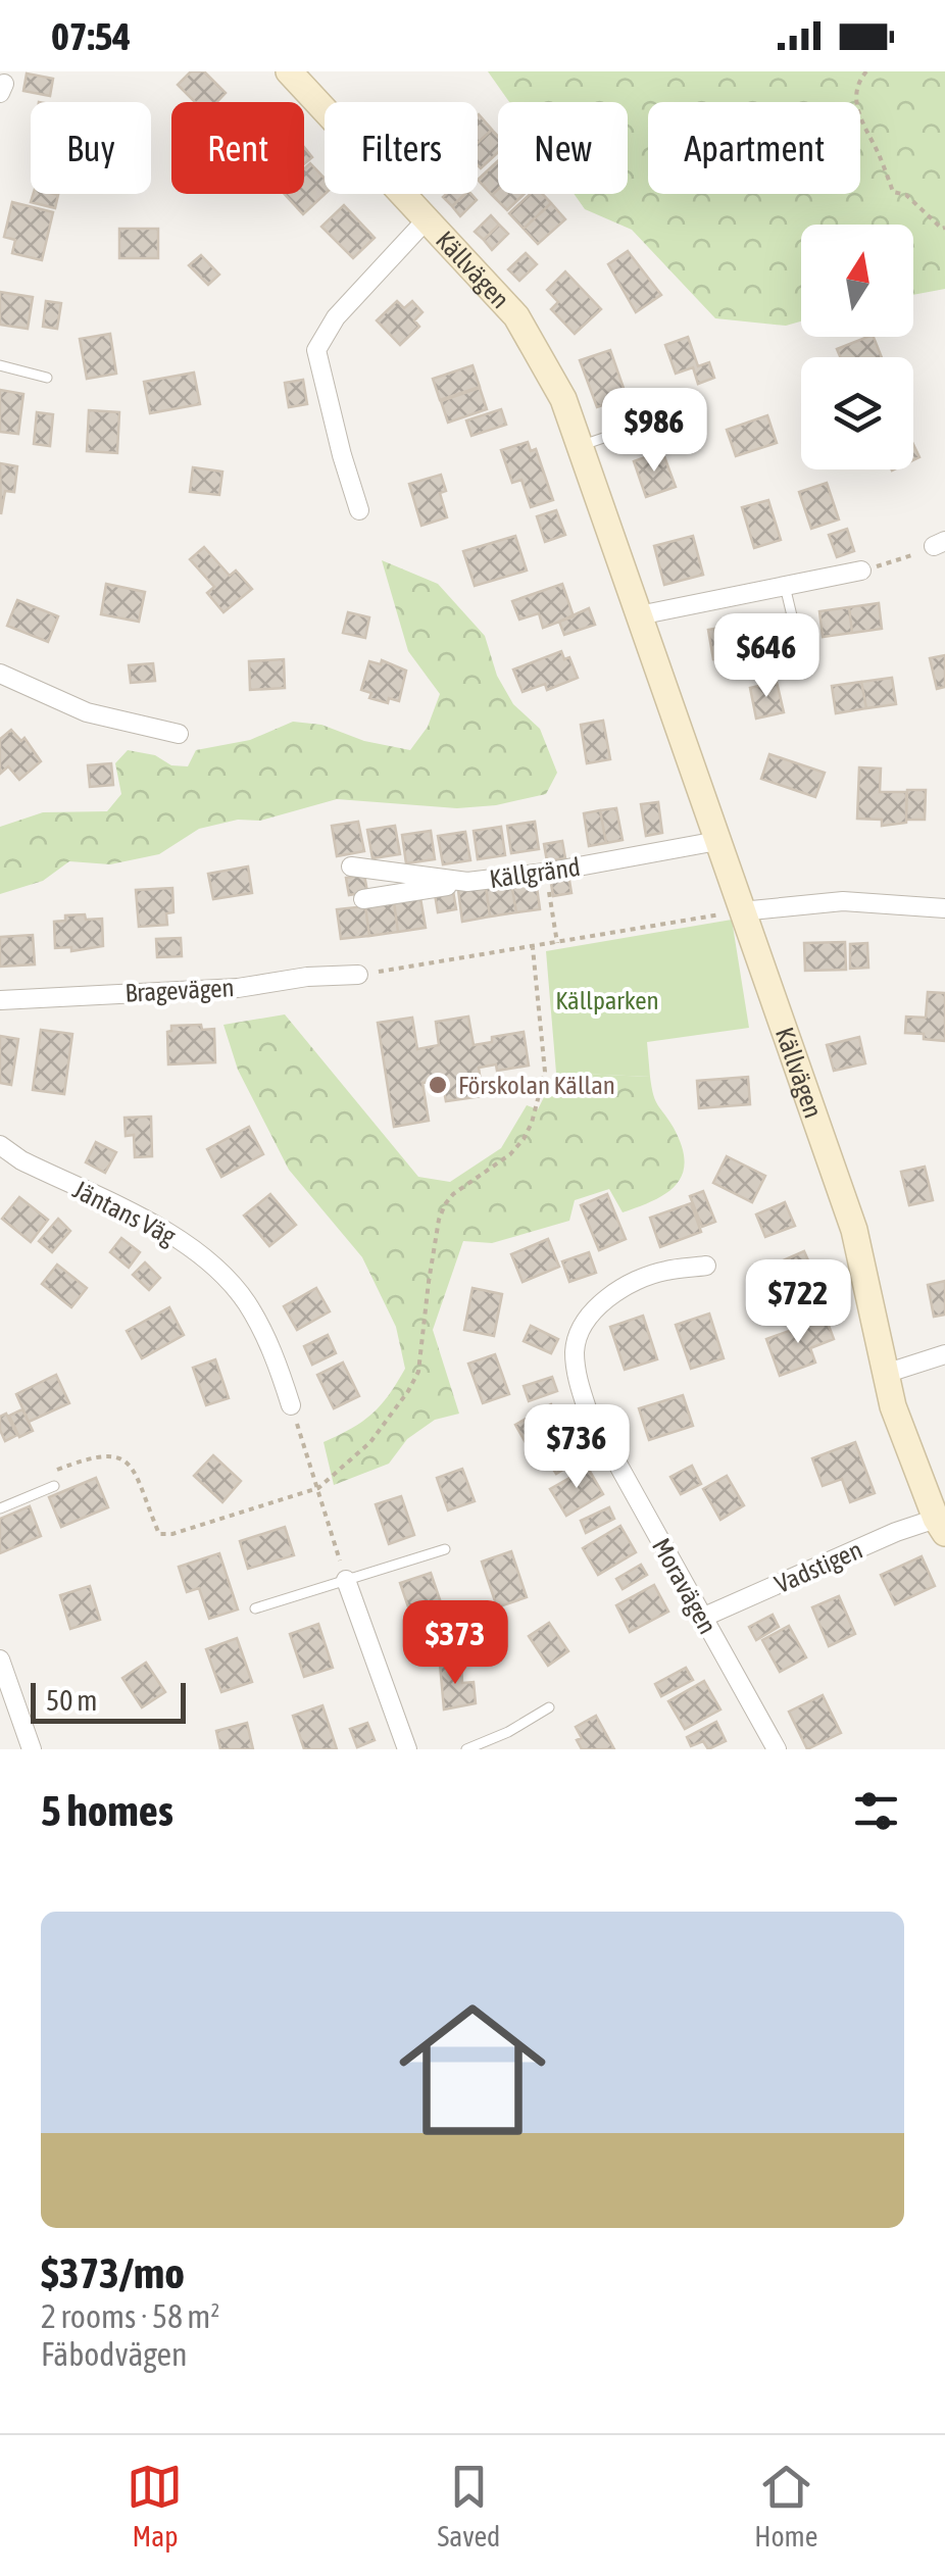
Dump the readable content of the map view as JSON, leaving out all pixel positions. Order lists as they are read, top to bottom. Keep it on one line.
{"streets":{"street":["Källvägen","Källgränd","Bragevägen","Jäntans Väg","Vadstigen","Moravägen"]},"crossings":[["Källvägen","Källgränd"],["Källvägen","Vadstigen"],["Vadstigen","Moravägen"]],"parks":["Källparken"],"places":["Förskolan Källan"],"scale_bar":"50 m","north":"top","page":{"status":"07:54","chip":["Buy","Rent","Filters","New","Apartment"],"price":["$986","$646","$722","$736","$373"],"scale":"50 m","heading":"5 homes","list":[{"name":"$373/mo","note":"2 rooms · 58 m² · Fäbodvägen"}],"tabs":["Map","Saved","Home"]}}
